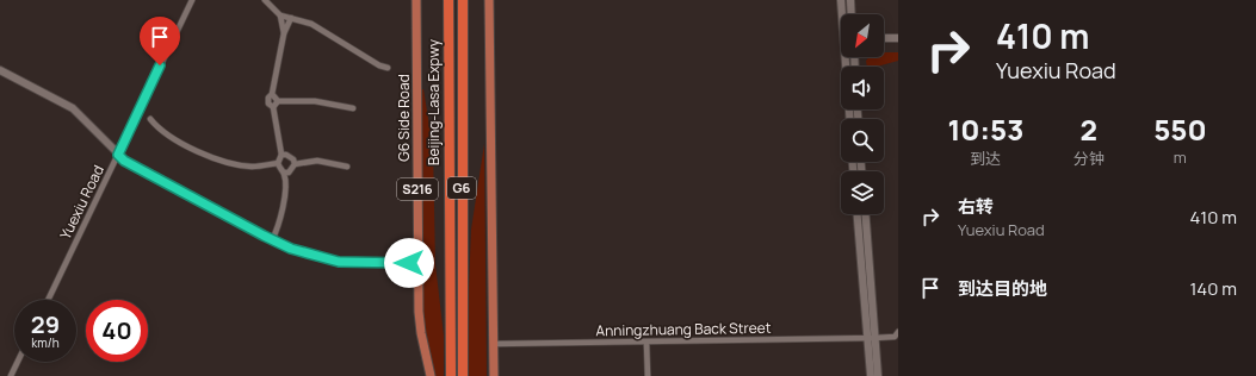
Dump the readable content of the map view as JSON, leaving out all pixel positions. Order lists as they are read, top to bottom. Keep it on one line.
{"streets":{"highway":["Beijing-Lasa Expwy","G6"],"main road":["G6 Side Road","S216"],"street":["Yuexiu Road","Anningzhuang Back Street"]},"north":"bottom left","page":{"turn":["410 m","Yuexiu Road"],"eta":["10:53","到达","2","分钟","550","m"],"list":[{"name":"右转","note":"Yuexiu Road","value":"410 m"},{"name":"到达目的地","value":"140 m"}],"speed":"29 km/h","limit":"40"}}
